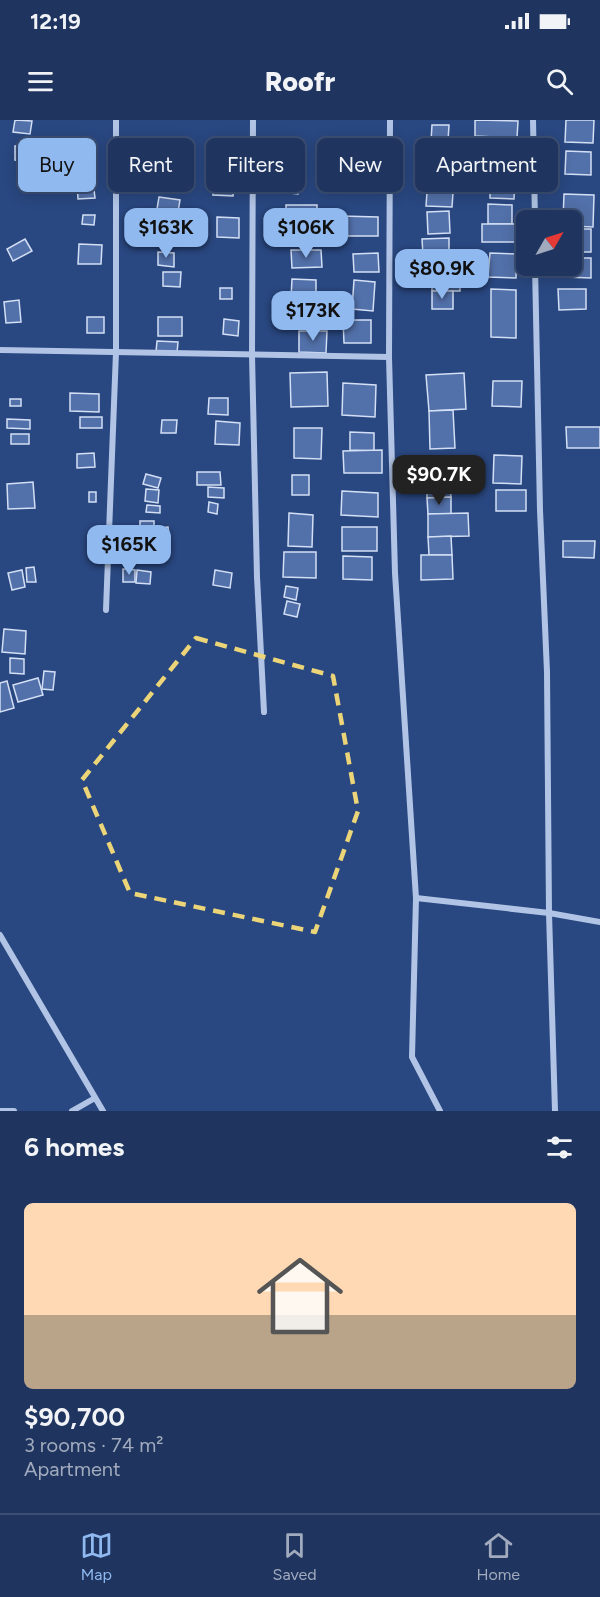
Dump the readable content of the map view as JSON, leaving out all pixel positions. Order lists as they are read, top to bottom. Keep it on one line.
{"north":"top right","page":{"status":"12:19","header":"Roofr","chip":["Buy","Rent","Filters","New","Apartment"],"price":["$163K","$106K","$80.9K","$173K","$90.7K","$165K"],"heading":"6 homes","list":[{"name":"$90,700","note":"3 rooms · 74 m² · Apartment"}],"tabs":["Map","Saved","Home"]}}
